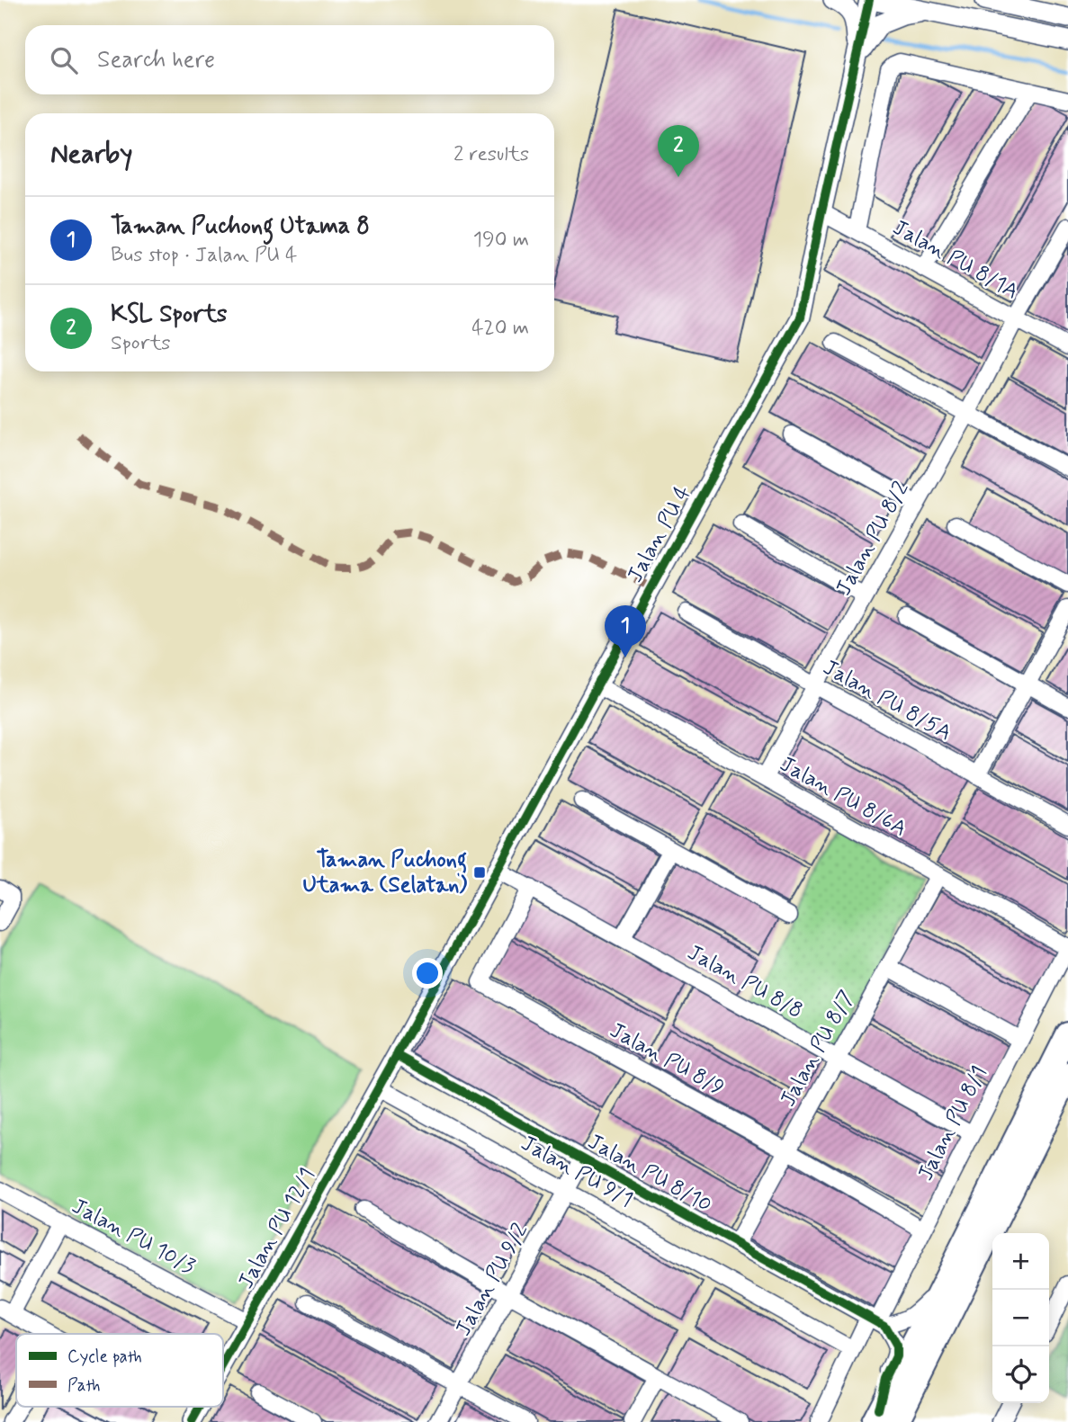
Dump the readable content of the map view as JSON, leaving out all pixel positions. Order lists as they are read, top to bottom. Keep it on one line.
{"streets":{"street":["Jalan PU 8/1A","Jalan PU 4","Jalan PU 8/2","Jalan PU 8/5A","Jalan PU 8/6A","Jalan PU 8/8","Jalan PU 8/7","Jalan PU 8/9","Jalan PU 8/1","Jalan PU 9/1","Jalan PU 8/10","Jalan PU 12/1","Jalan PU 10/3","Jalan PU 9/2"]},"crossings":[["Jalan PU 8/1A","Jalan PU 4"],["Jalan PU 8/1A","Jalan PU 8/2"],["Jalan PU 4","Jalan PU 8/6A"],["Jalan PU 4","Jalan PU 8/8"],["Jalan PU 4","Jalan PU 8/10"],["Jalan PU 4","Jalan PU 12/1"],["Jalan PU 8/2","Jalan PU 8/5A"],["Jalan PU 8/2","Jalan PU 8/6A"],["Jalan PU 8/6A","Jalan PU 8/7"],["Jalan PU 8/6A","Jalan PU 8/1"],["Jalan PU 8/8","Jalan PU 8/7"],["Jalan PU 8/8","Jalan PU 8/9"],["Jalan PU 8/8","Jalan PU 8/1"],["Jalan PU 8/7","Jalan PU 8/9"],["Jalan PU 8/7","Jalan PU 8/10"],["Jalan PU 8/9","Jalan PU 8/1"],["Jalan PU 8/1","Jalan PU 9/1"],["Jalan PU 8/1","Jalan PU 8/10"],["Jalan PU 9/1","Jalan PU 12/1"],["Jalan PU 9/1","Jalan PU 9/2"],["Jalan PU 8/10","Jalan PU 12/1"],["Jalan PU 8/10","Jalan PU 9/2"],["Jalan PU 12/1","Jalan PU 10/3"]],"places":{"transit":["Taman Puchong Utama (Selatan)"]},"legend":["Cycle path","Path"],"page":{"search":"Search here","heading":["Nearby","2 results"],"pins":["2","1"],"list":[{"mark":"1","name":"Taman Puchong Utama 8","note":"Bus stop · Jalan PU 4","value":"190 m"},{"mark":"2","name":"KSL Sports","note":"Sports","value":"420 m"}],"map_buttons":["+","−"]}}
